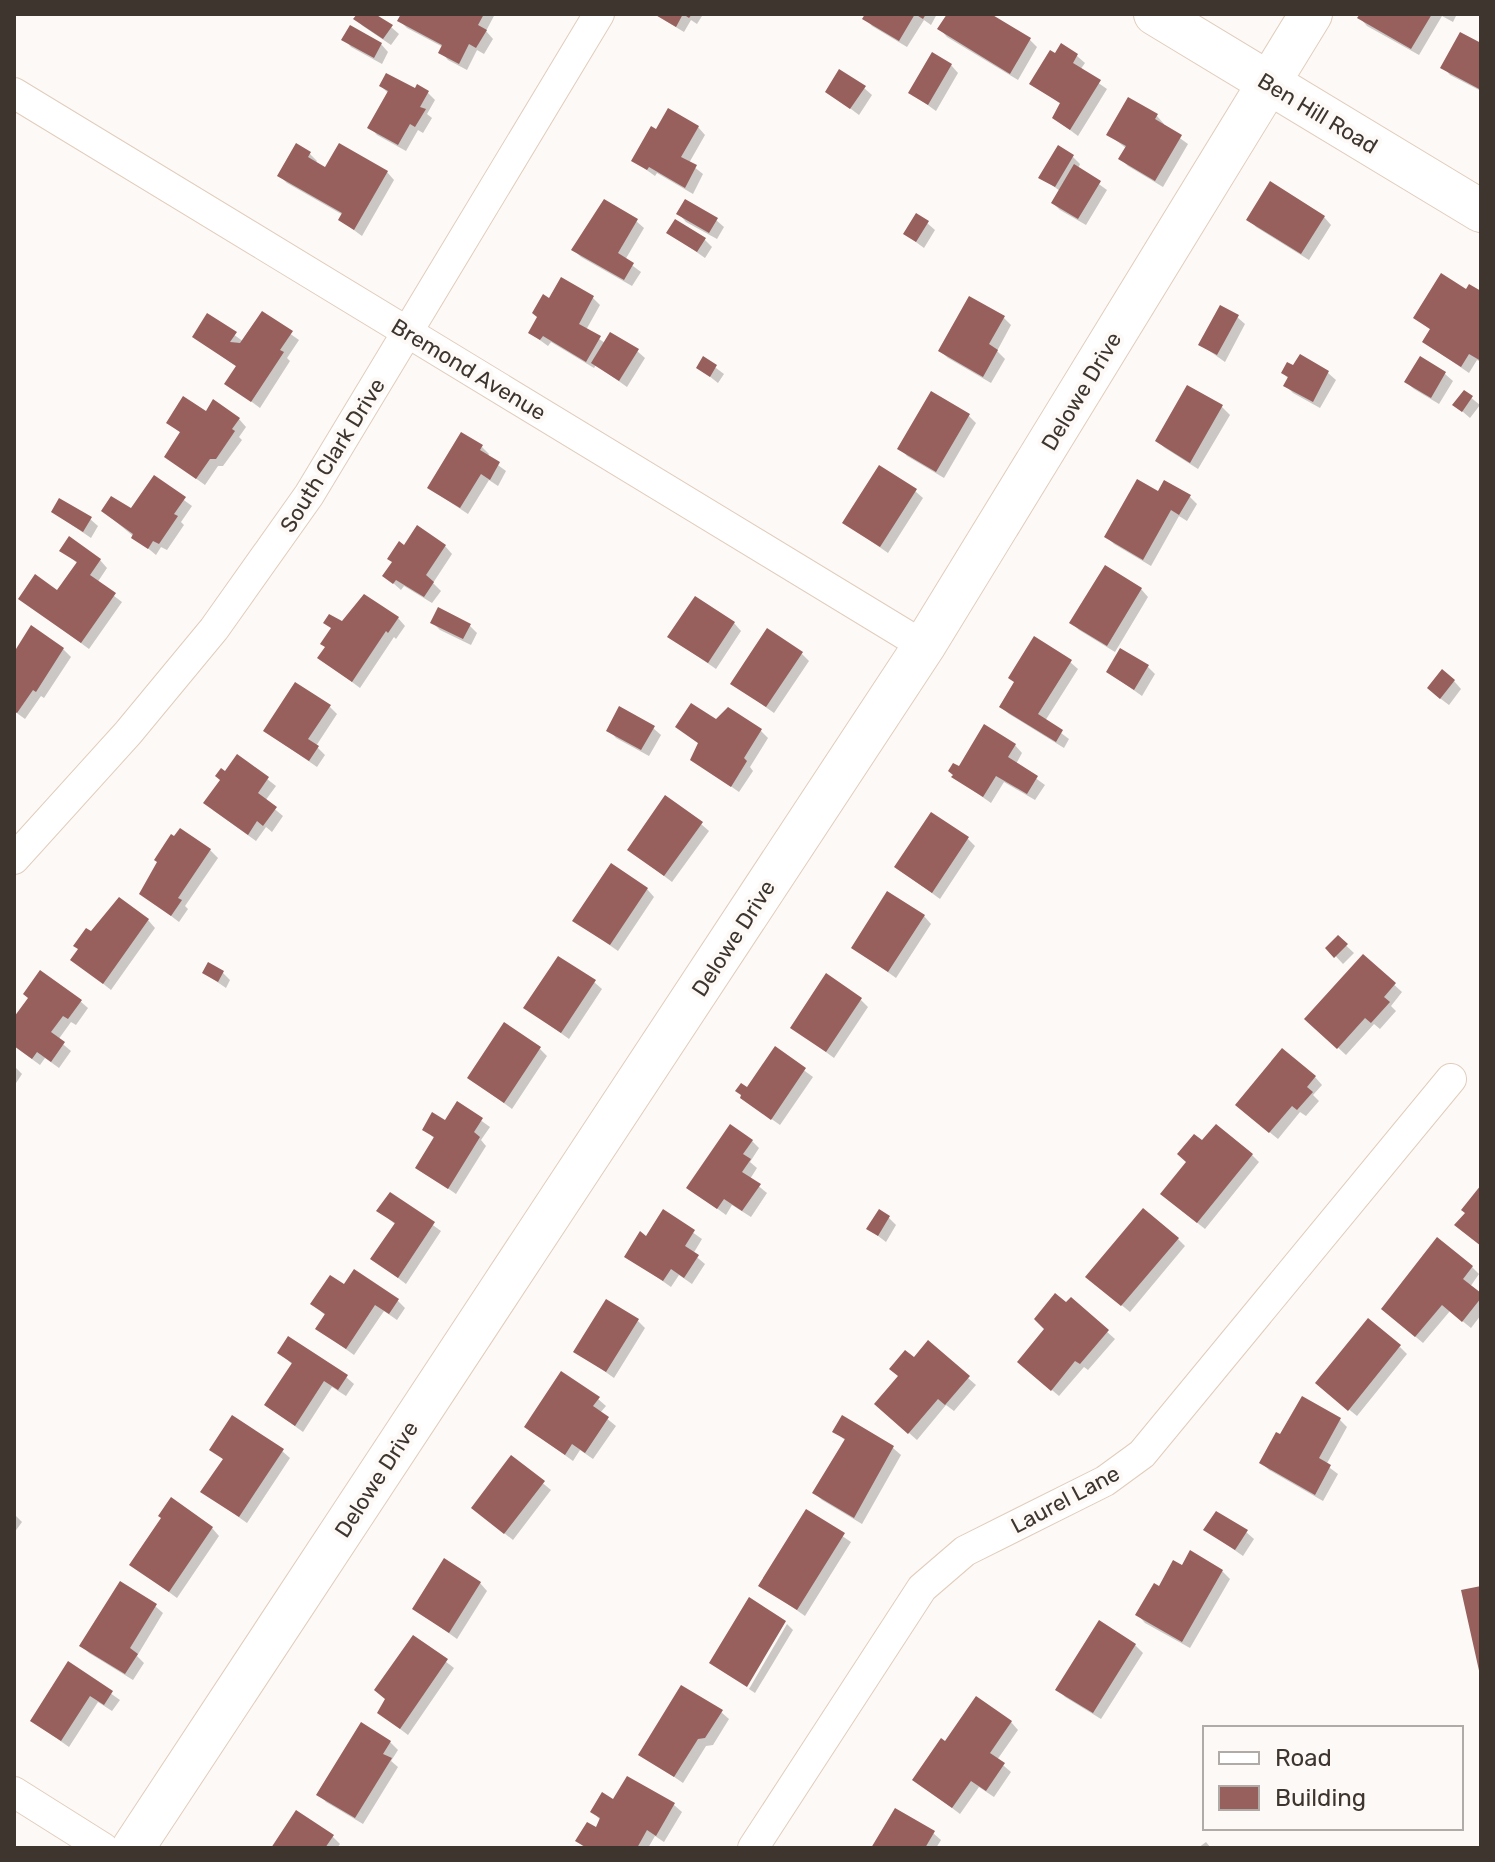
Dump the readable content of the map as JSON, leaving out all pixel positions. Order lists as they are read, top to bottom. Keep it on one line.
{"streets":{"street":["Ben Hill Road","Bremond Avenue","Delowe Drive","South Clark Drive","Laurel Lane"]},"crossings":[["Ben Hill Road","Delowe Drive"],["Bremond Avenue","Delowe Drive"],["Bremond Avenue","South Clark Drive"]],"legend":["Road","Building"]}
